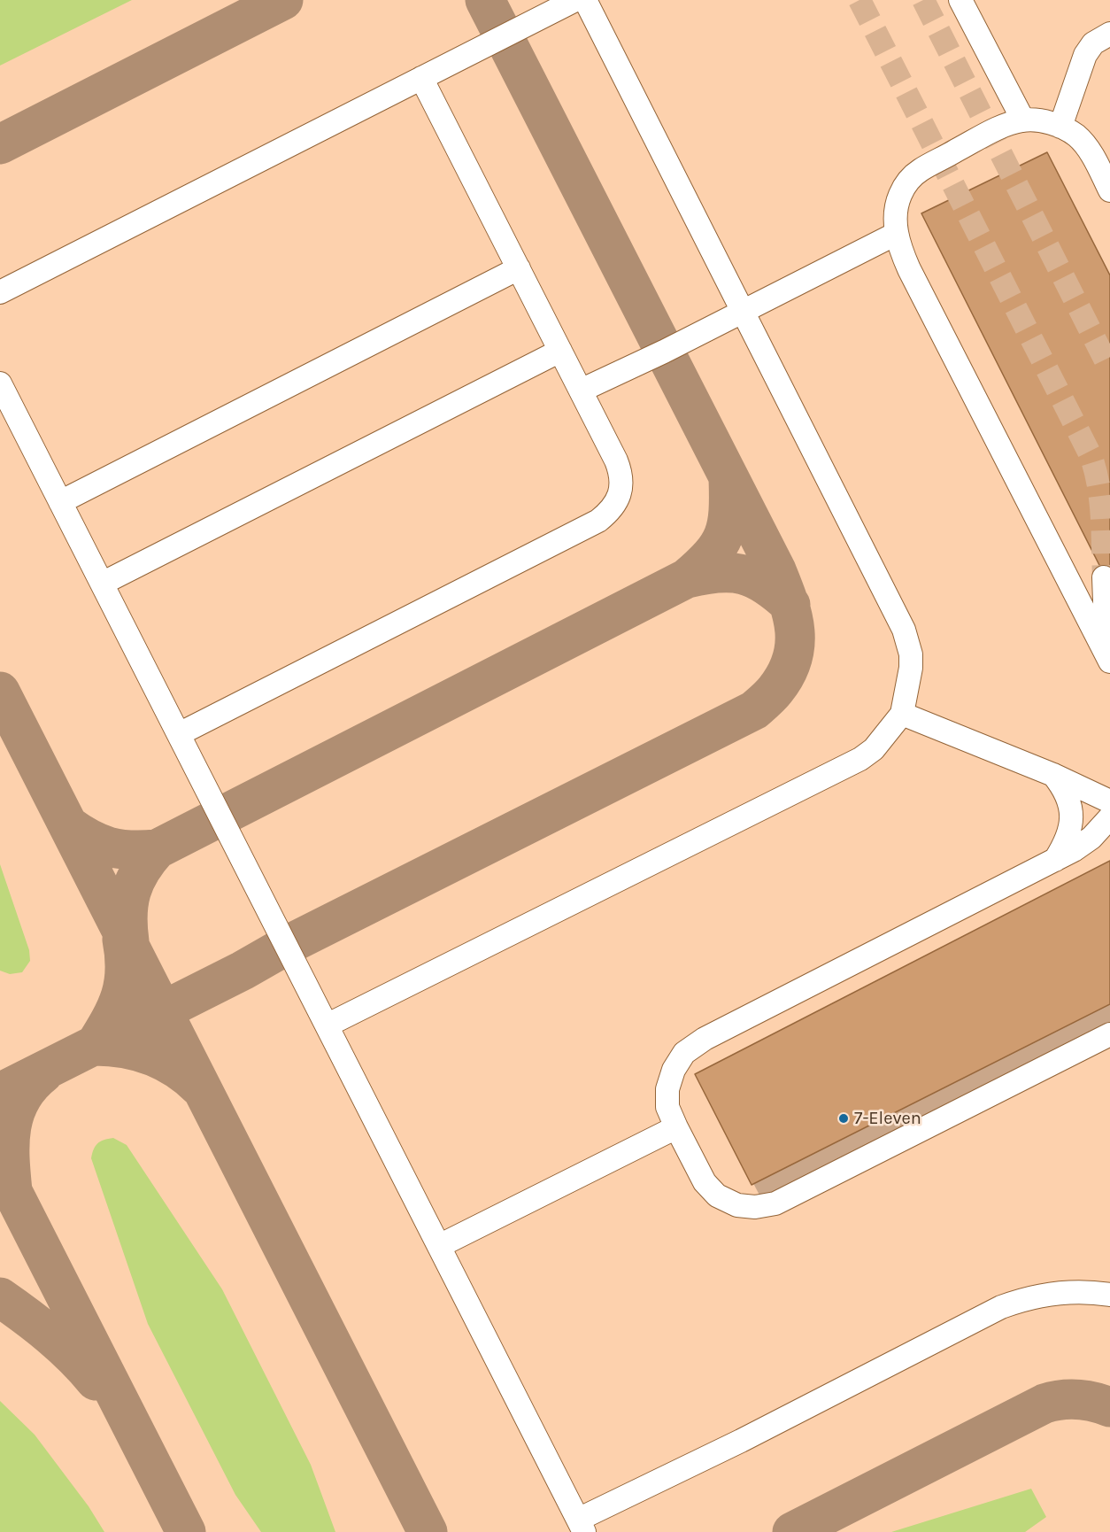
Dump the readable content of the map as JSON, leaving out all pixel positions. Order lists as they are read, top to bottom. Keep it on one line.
{"places":["7-Eleven"]}
